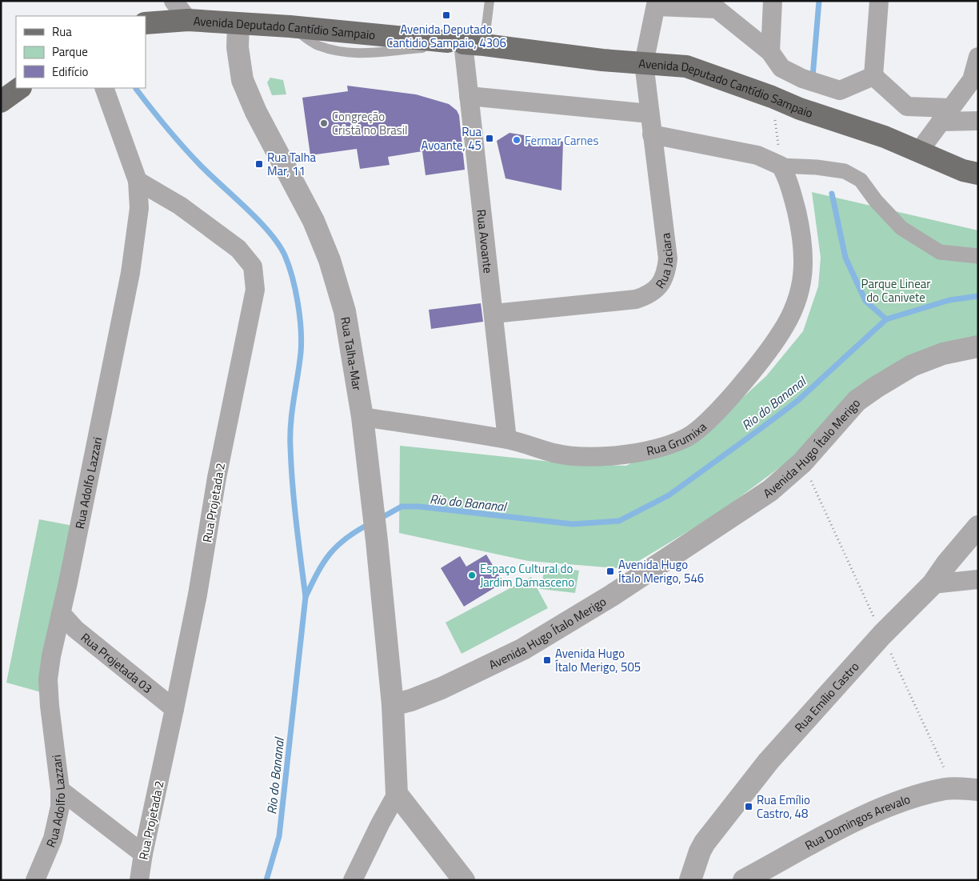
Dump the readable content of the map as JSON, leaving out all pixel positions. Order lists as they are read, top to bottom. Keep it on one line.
{"streets":{"main road":["Avenida Deputado Cantídio Sampaio"],"street":["Rua Avoante","Rua Jaciara","Rua Talha-Mar","Rua Grumixa","Avenida Hugo Ítalo Merigo","Rua Adolfo Lazzari","Rua Projetada 2","Rua Projetada 03","Rua Emílio Castro","Rua Domingos Arevalo"]},"crossings":[["Avenida Deputado Cantídio Sampaio","Rua Avoante"],["Avenida Deputado Cantídio Sampaio","Rua Jaciara"],["Avenida Deputado Cantídio Sampaio","Rua Talha-Mar"],["Rua Avoante","Rua Jaciara"],["Rua Avoante","Rua Grumixa"],["Rua Talha-Mar","Rua Grumixa"],["Rua Talha-Mar","Avenida Hugo Ítalo Merigo"],["Rua Adolfo Lazzari","Rua Projetada 2"],["Rua Adolfo Lazzari","Rua Projetada 03"],["Rua Projetada 2","Rua Projetada 03"]],"water":["Rio do Bananal"],"parks":["Parque Linear do Canivete"],"places":{"transit":["Avenida Deputado Cantidio Sampaio, 4306","Rua Avoante, 45","Rua Talha Mar, 11","Avenida Hugo Ítalo Merigo, 546","Avenida Hugo Ítalo Merigo, 505","Rua Emílio Castro, 48"],"other":["Congreção Cristã no Brasil","Fermar Carnes","Espaço Cultural do Jardim Damasceno"]},"legend":["Rua","Parque","Edifício"]}
